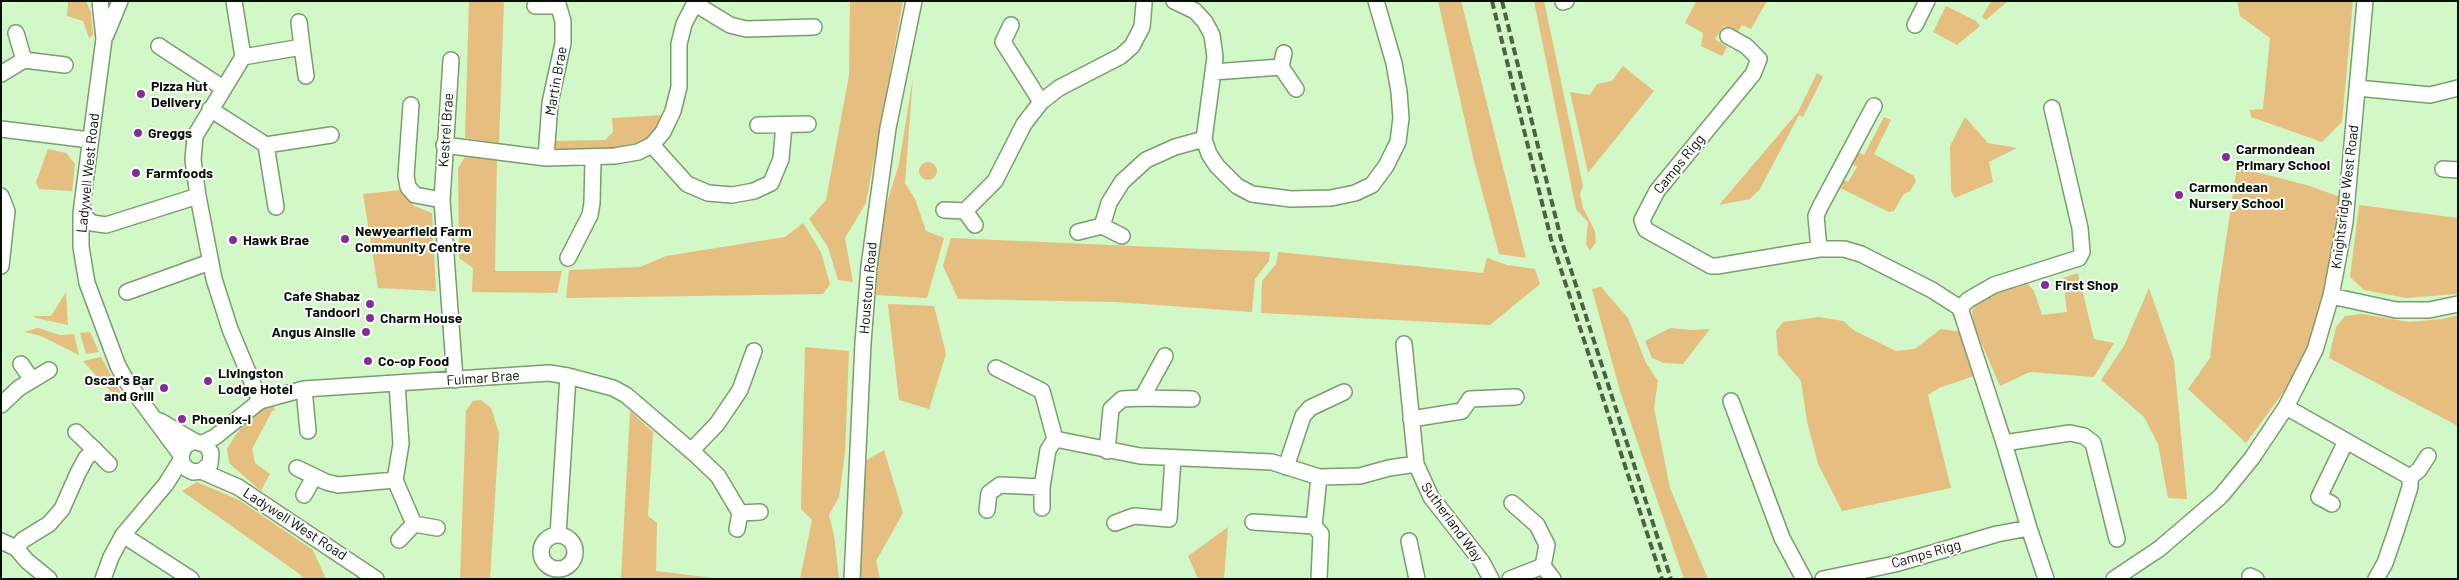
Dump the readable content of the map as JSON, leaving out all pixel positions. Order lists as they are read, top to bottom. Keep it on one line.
{"streets":{"street":["Martin Brae","Kestrel Brae","Camps Rigg","Ladywell West Road","Knightsridge West Road","Houstoun Road","Fulmar Brae","Sutherland Way"]},"crossings":[["Kestrel Brae","Fulmar Brae"],["Ladywell West Road","Fulmar Brae"]],"places":["Pizza Hut Delivery","Greggs","Carmondean Primary School","Farmfoods","Carmondean Nursery School","Newyearfield Farm Community Centre","Hawk Brae","First Shop","Cafe Shabaz Tandoori","Charm House","Angus Ainslie","Co-op Food","Livingston Lodge Hotel","Oscar's Bar and Grill","Phoenix-I"]}
